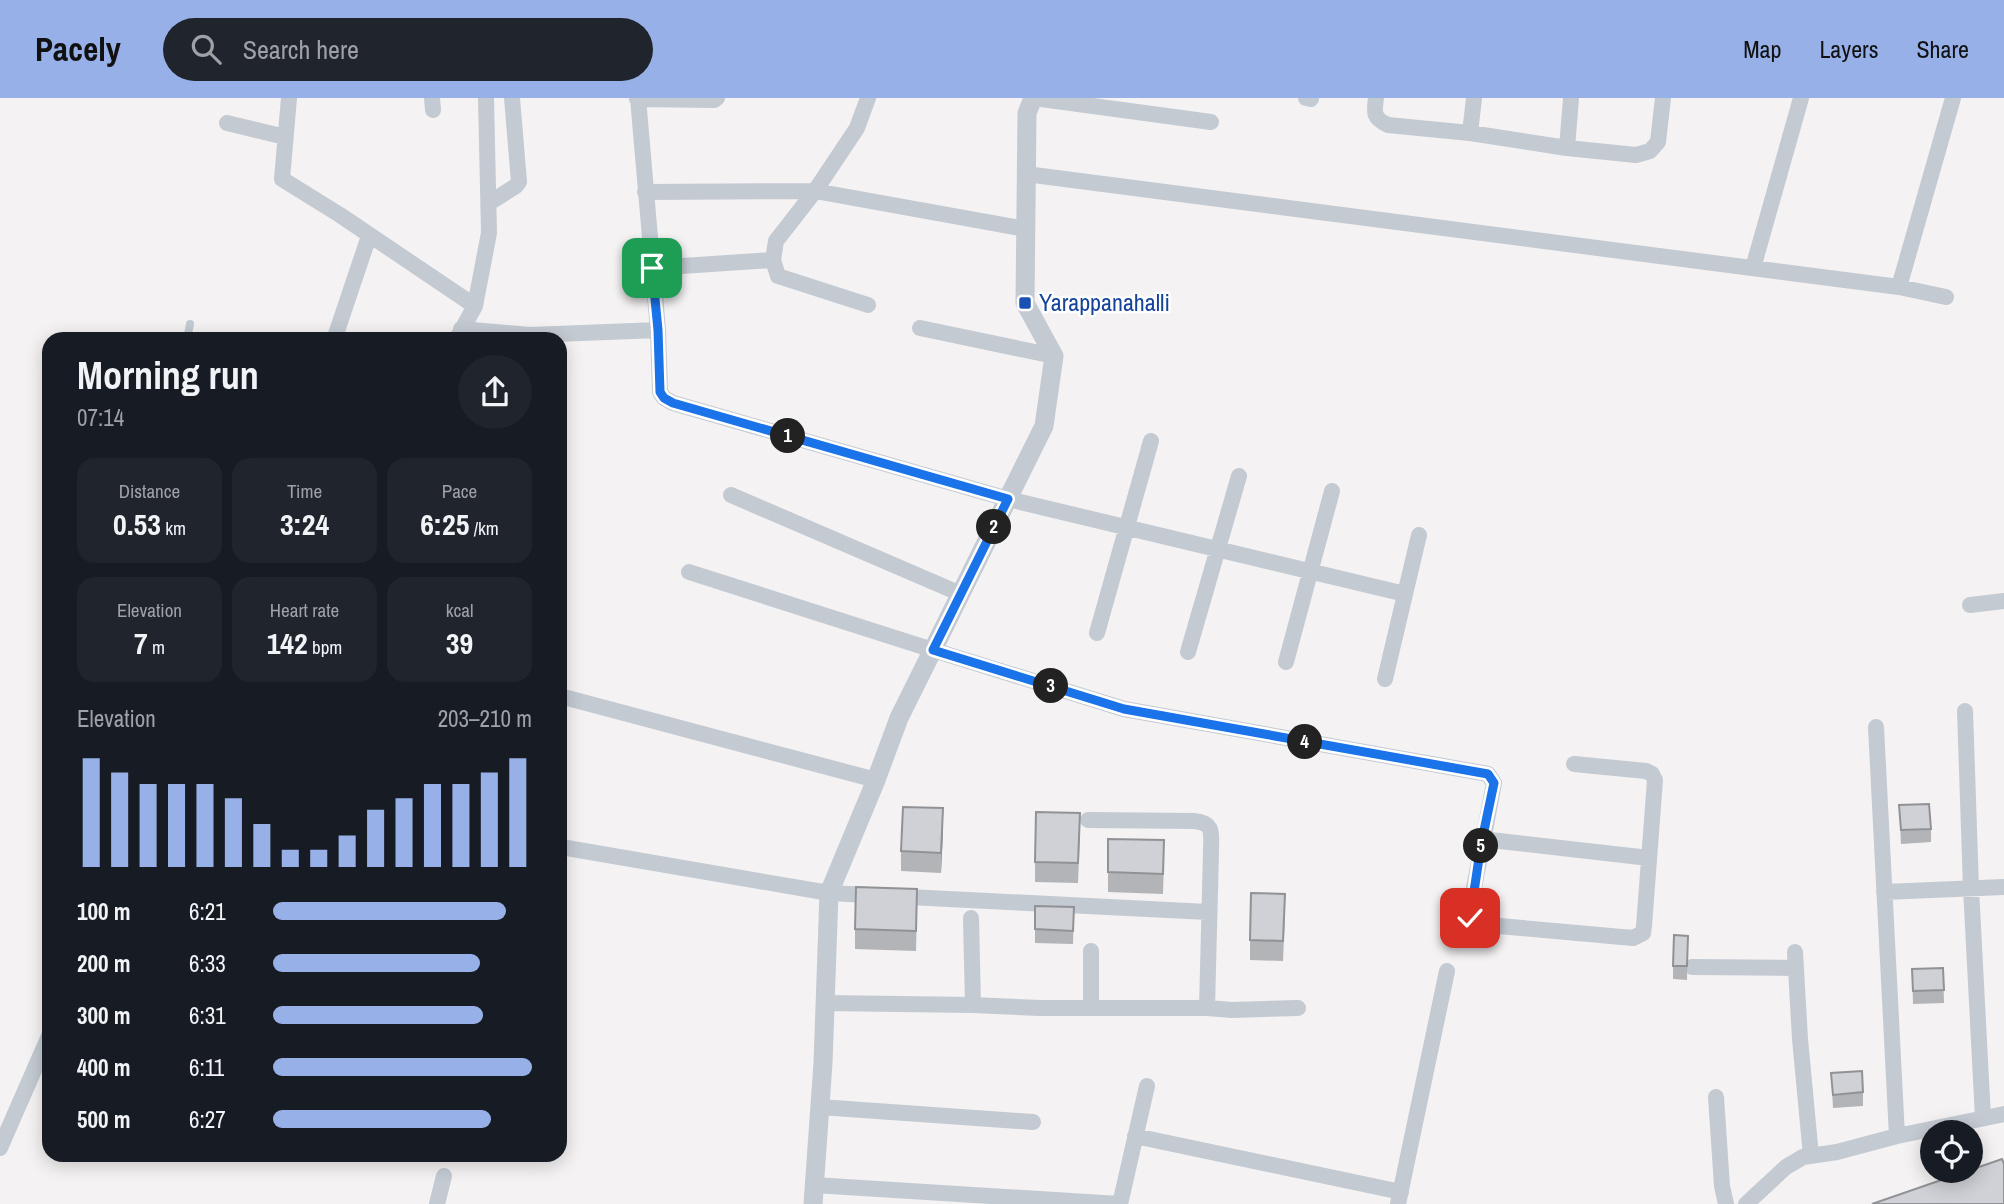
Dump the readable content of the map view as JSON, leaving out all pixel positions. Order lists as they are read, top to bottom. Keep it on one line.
{"places":{"transit":["Yarappanahalli"]},"page":{"header":"Pacely","search":"Search here","nav":["Map","Layers","Share"],"heading":["Morning run","07:14"],"pins":["1","2","3","4","5"],"stats":[["Distance","0.53 km"],["Time","3:24"],["Pace","6:25 /km"],["Elevation","7 m"],["Heart rate","142 bpm"],["kcal","39"]],"chart":["Elevation","203–210 m"],"list":[{"name":"100 m","note":"6:21"},{"name":"200 m","note":"6:33"},{"name":"300 m","note":"6:31"},{"name":"400 m","note":"6:11"},{"name":"500 m","note":"6:27"}]}}
